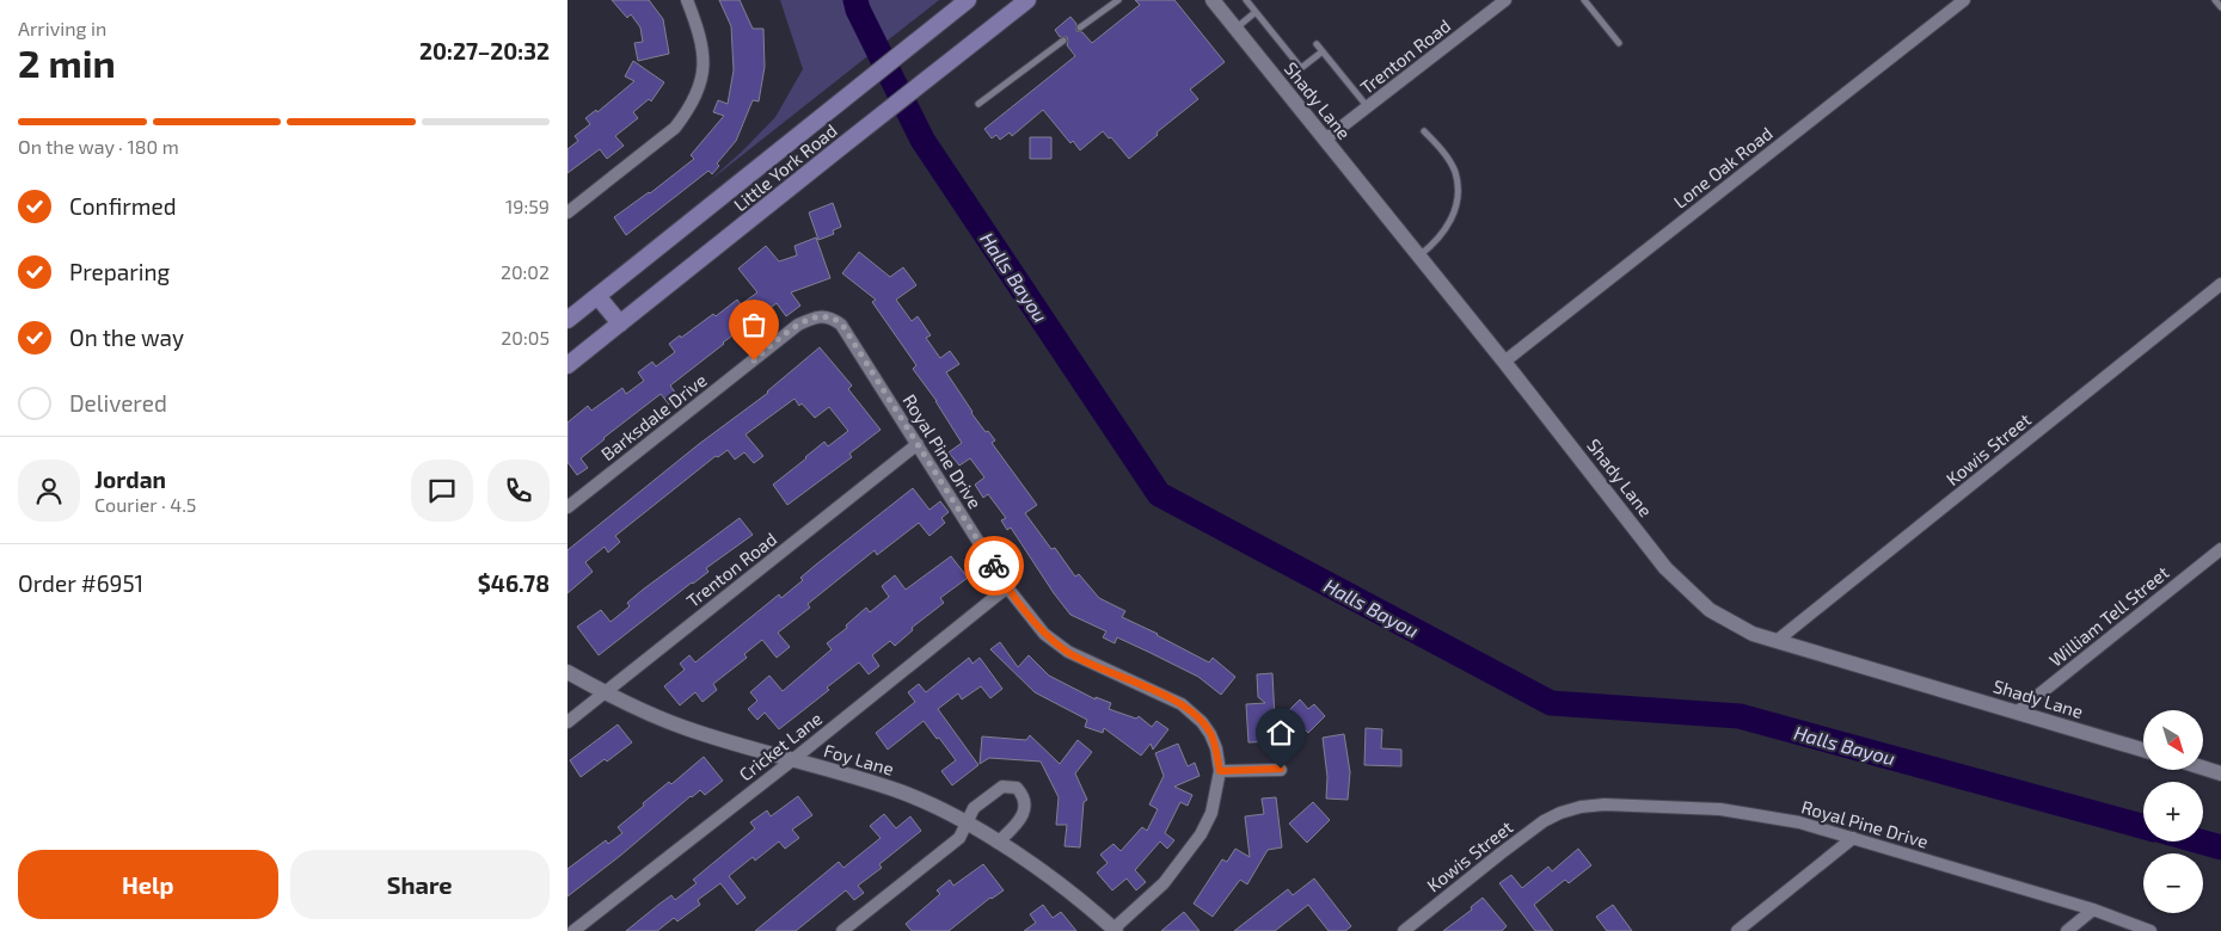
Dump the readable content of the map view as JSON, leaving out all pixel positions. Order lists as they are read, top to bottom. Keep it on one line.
{"streets":{"main road":["Little York Road"],"street":["Trenton Road","Shady Lane","Lone Oak Road","Barksdale Drive","Kowis Street","Royal Pine Drive","William Tell Street","Cricket Lane","Foy Lane"]},"crossings":[["Trenton Road","Shady Lane"],["Trenton Road","Royal Pine Drive"],["Trenton Road","Foy Lane"],["Shady Lane","Lone Oak Road"],["Shady Lane","Kowis Street"],["Shady Lane","William Tell Street"],["Barksdale Drive","Royal Pine Drive"],["Kowis Street","Royal Pine Drive"],["Royal Pine Drive","Cricket Lane"],["Cricket Lane","Foy Lane"]],"water":["Halls Bayou"],"north":"bottom right","page":{"heading":["2 min","Arriving in","20:27–20:32"],"panel":["Jordan","Courier · 4.5","Order #6951","$46.78"],"bar":"On the way · 180 m","list":[["Confirmed","19:59"],["Preparing","20:02"],["On the way","20:05"],"Delivered"],"map_buttons":["+","−"],"buttons":["Help","Share"]}}
